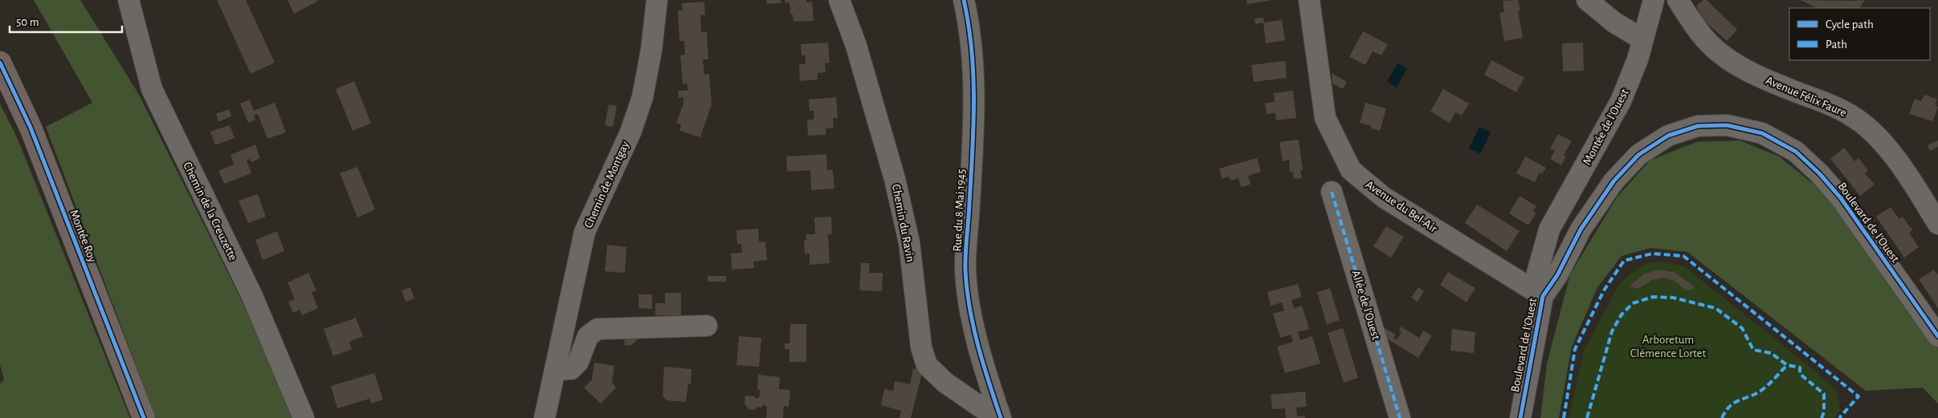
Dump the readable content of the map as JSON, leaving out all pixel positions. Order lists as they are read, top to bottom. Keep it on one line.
{"streets":{"main road":["Montée Roy"],"street":["Avenue Félix Faure","Montée de l'Ouest","Chemin de Montgay","Avenue du Bel-Air","Rue du 8 Mai 1945","Chemin de la Creuzette","Boulevard de l'Ouest","Chemin du Ravin","Allée de l'Ouest"]},"crossings":[["Montée de l'Ouest","Avenue du Bel-Air"],["Montée de l'Ouest","Boulevard de l'Ouest"],["Avenue du Bel-Air","Boulevard de l'Ouest"],["Rue du 8 Mai 1945","Chemin du Ravin"]],"parks":["Arboretum Clémence Lortet"],"legend":["Cycle path","Path"],"scale_bar":"50 m"}
